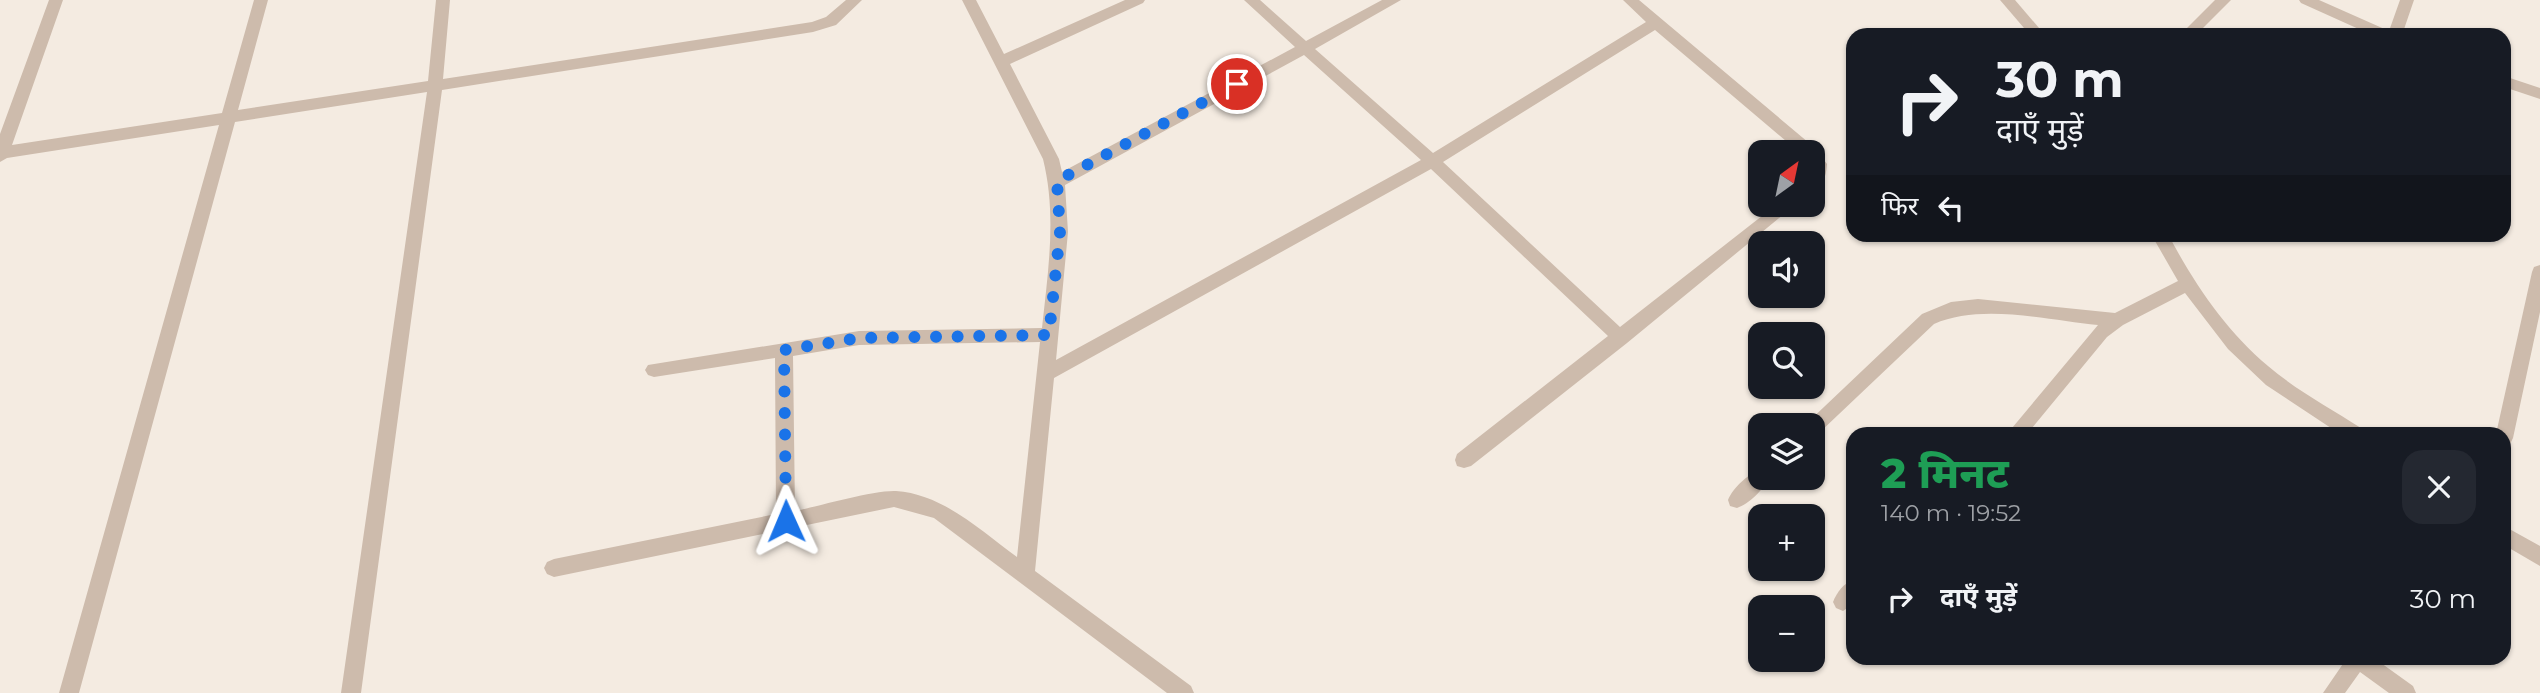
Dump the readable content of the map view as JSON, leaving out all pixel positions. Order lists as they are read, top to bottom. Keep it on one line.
{"north":"top right","page":{"turn":["30 m","दाएँ मुड़ें"],"map_buttons":["+","−"],"then":"फिर","heading":["2 मिनट","140 m · 19:52"],"list":[{"name":"दाएँ मुड़ें","value":"30 m"}]}}
